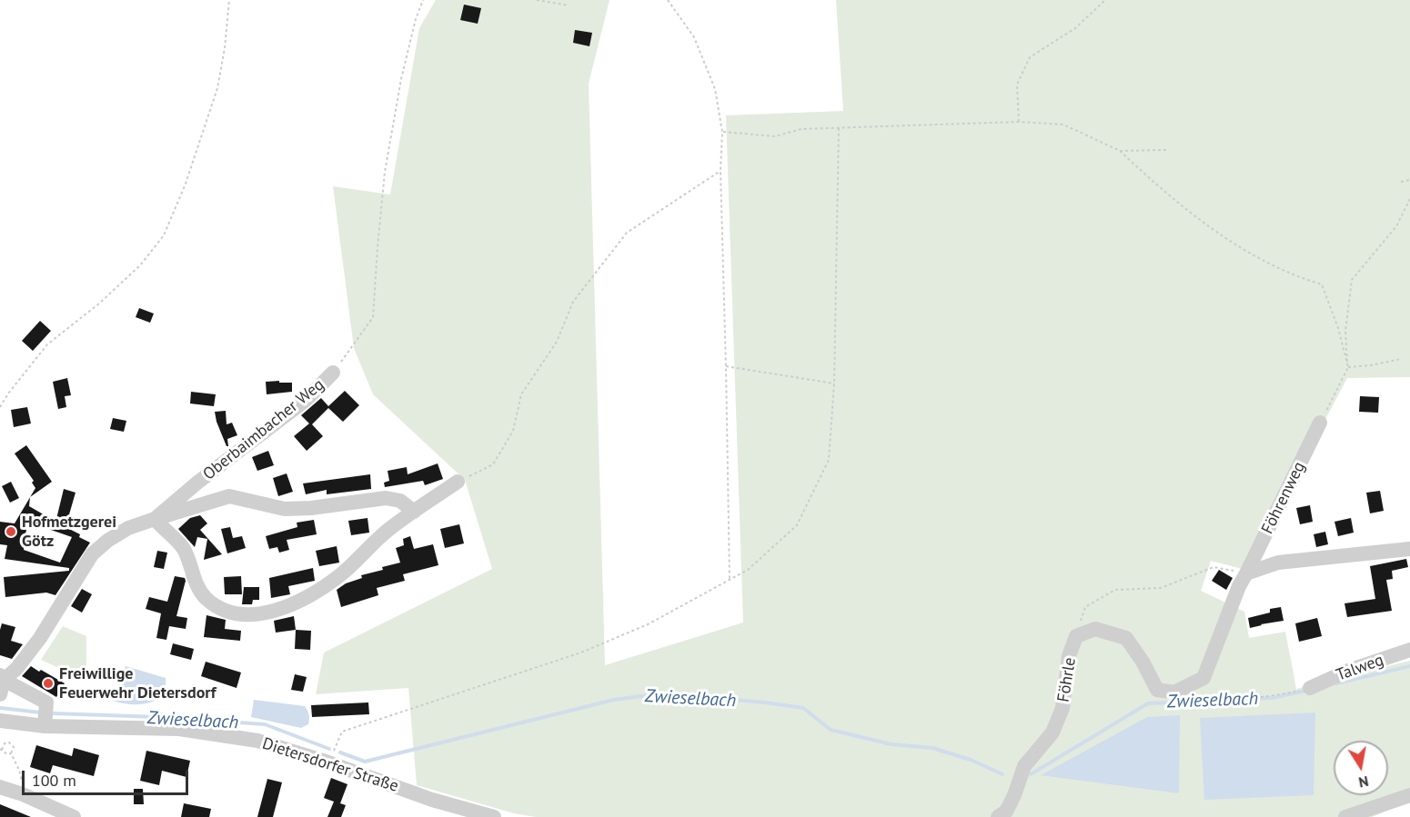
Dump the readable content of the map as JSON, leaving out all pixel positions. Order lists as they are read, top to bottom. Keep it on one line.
{"streets":{"street":["Oberbaimbacher Weg","Föhrenweg","Talweg","Föhrle","Dietersdorfer Straße"]},"crossings":[["Föhrenweg","Föhrle"]],"water":["Zwieselbach"],"places":["Hofmetzgerei Götz","Freiwillige Feuerwehr Dietersdorf"],"scale_bar":"100 m","north":"bottom"}
